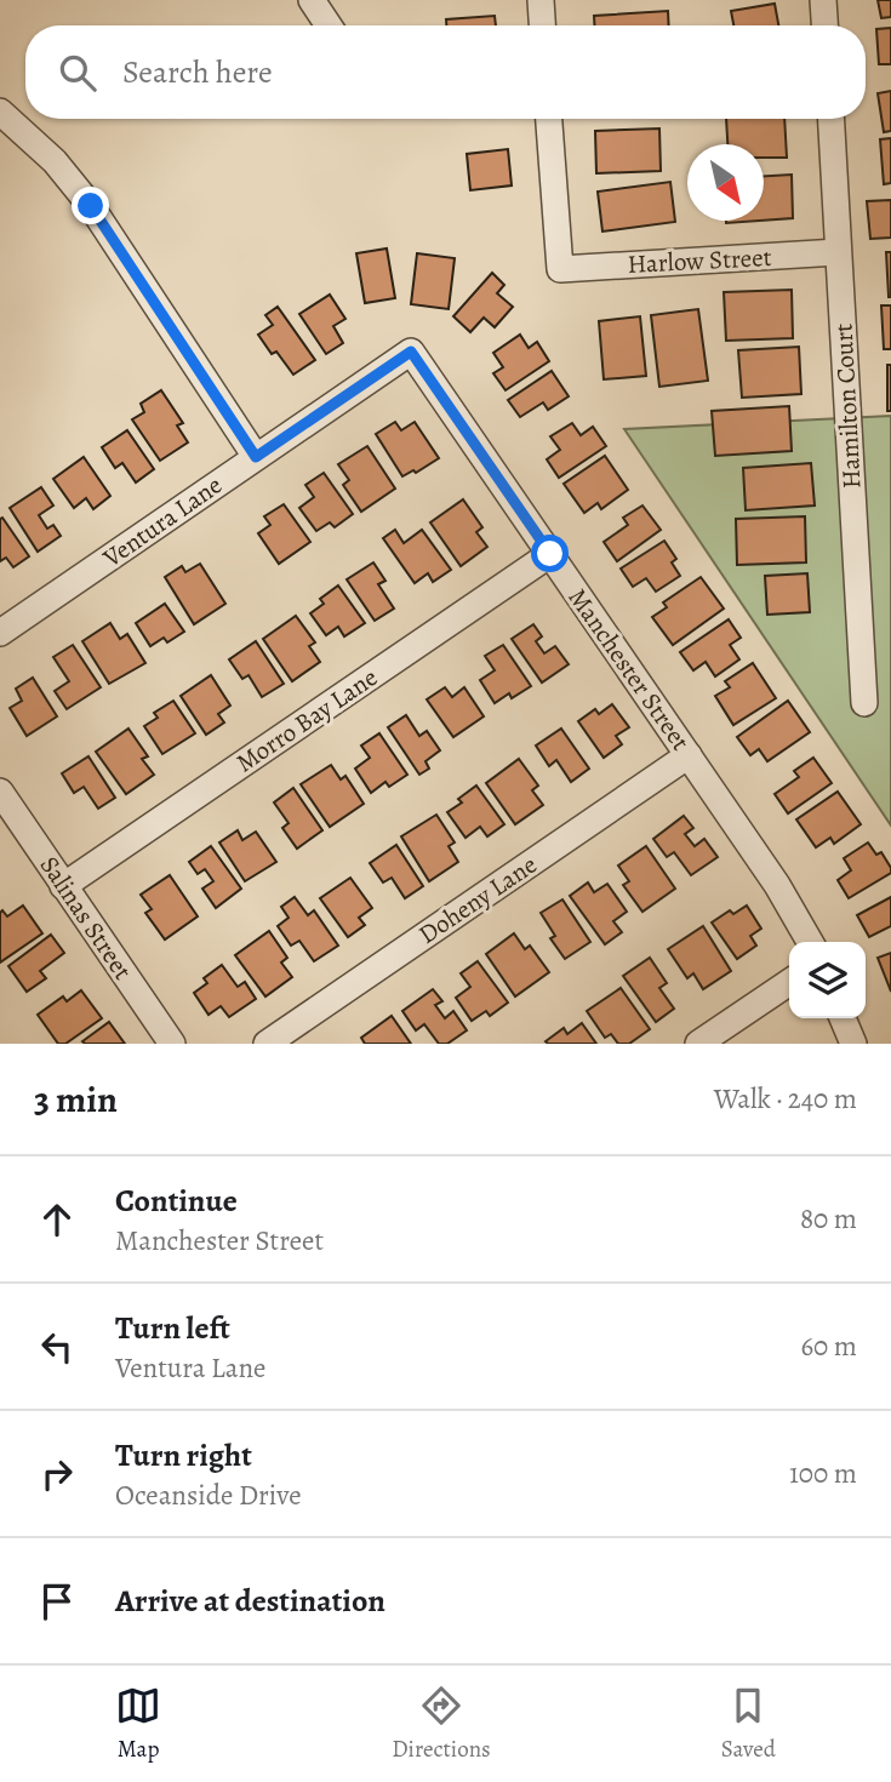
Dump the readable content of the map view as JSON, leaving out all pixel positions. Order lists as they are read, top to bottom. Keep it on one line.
{"streets":{"street":["Harlow Street","Hamilton Court","Ventura Lane","Manchester Street","Morro Bay Lane","Doheny Lane","Salinas Street"]},"crossings":[["Harlow Street","Hamilton Court"],["Ventura Lane","Manchester Street"],["Manchester Street","Morro Bay Lane"],["Manchester Street","Doheny Lane"],["Morro Bay Lane","Salinas Street"]],"north":"bottom right","page":{"search":"Search here","heading":["3 min","Walk · 240 m"],"list":[["Continue","Manchester Street","80 m"],["Turn left","Ventura Lane","60 m"],["Turn right","Oceanside Drive","100 m"],"Arrive at destination"],"nav":["Map","Directions","Saved"]}}
